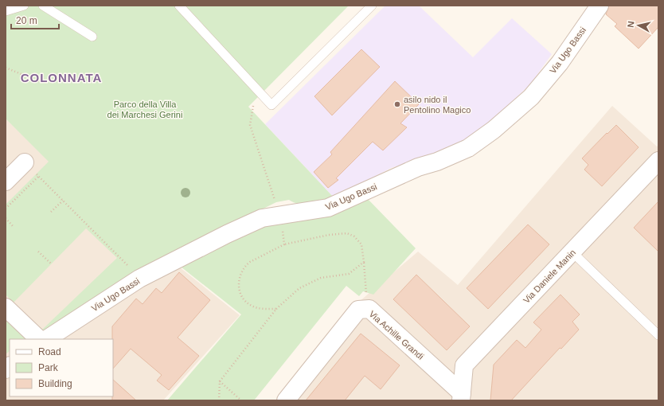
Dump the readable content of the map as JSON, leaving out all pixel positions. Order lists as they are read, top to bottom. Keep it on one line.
{"streets":{"street":["Via Ugo Bassi","Via Daniele Manin","Via Achille Grandi"]},"crossings":[["Via Daniele Manin","Via Achille Grandi"]],"districts":["COLONNATA"],"parks":["Parco della Villa dei Marchesi Gerini"],"places":["asilo nido il Pentolino Magico"],"legend":["Road","Park","Building"],"scale_bar":"20 m","north":"left"}
